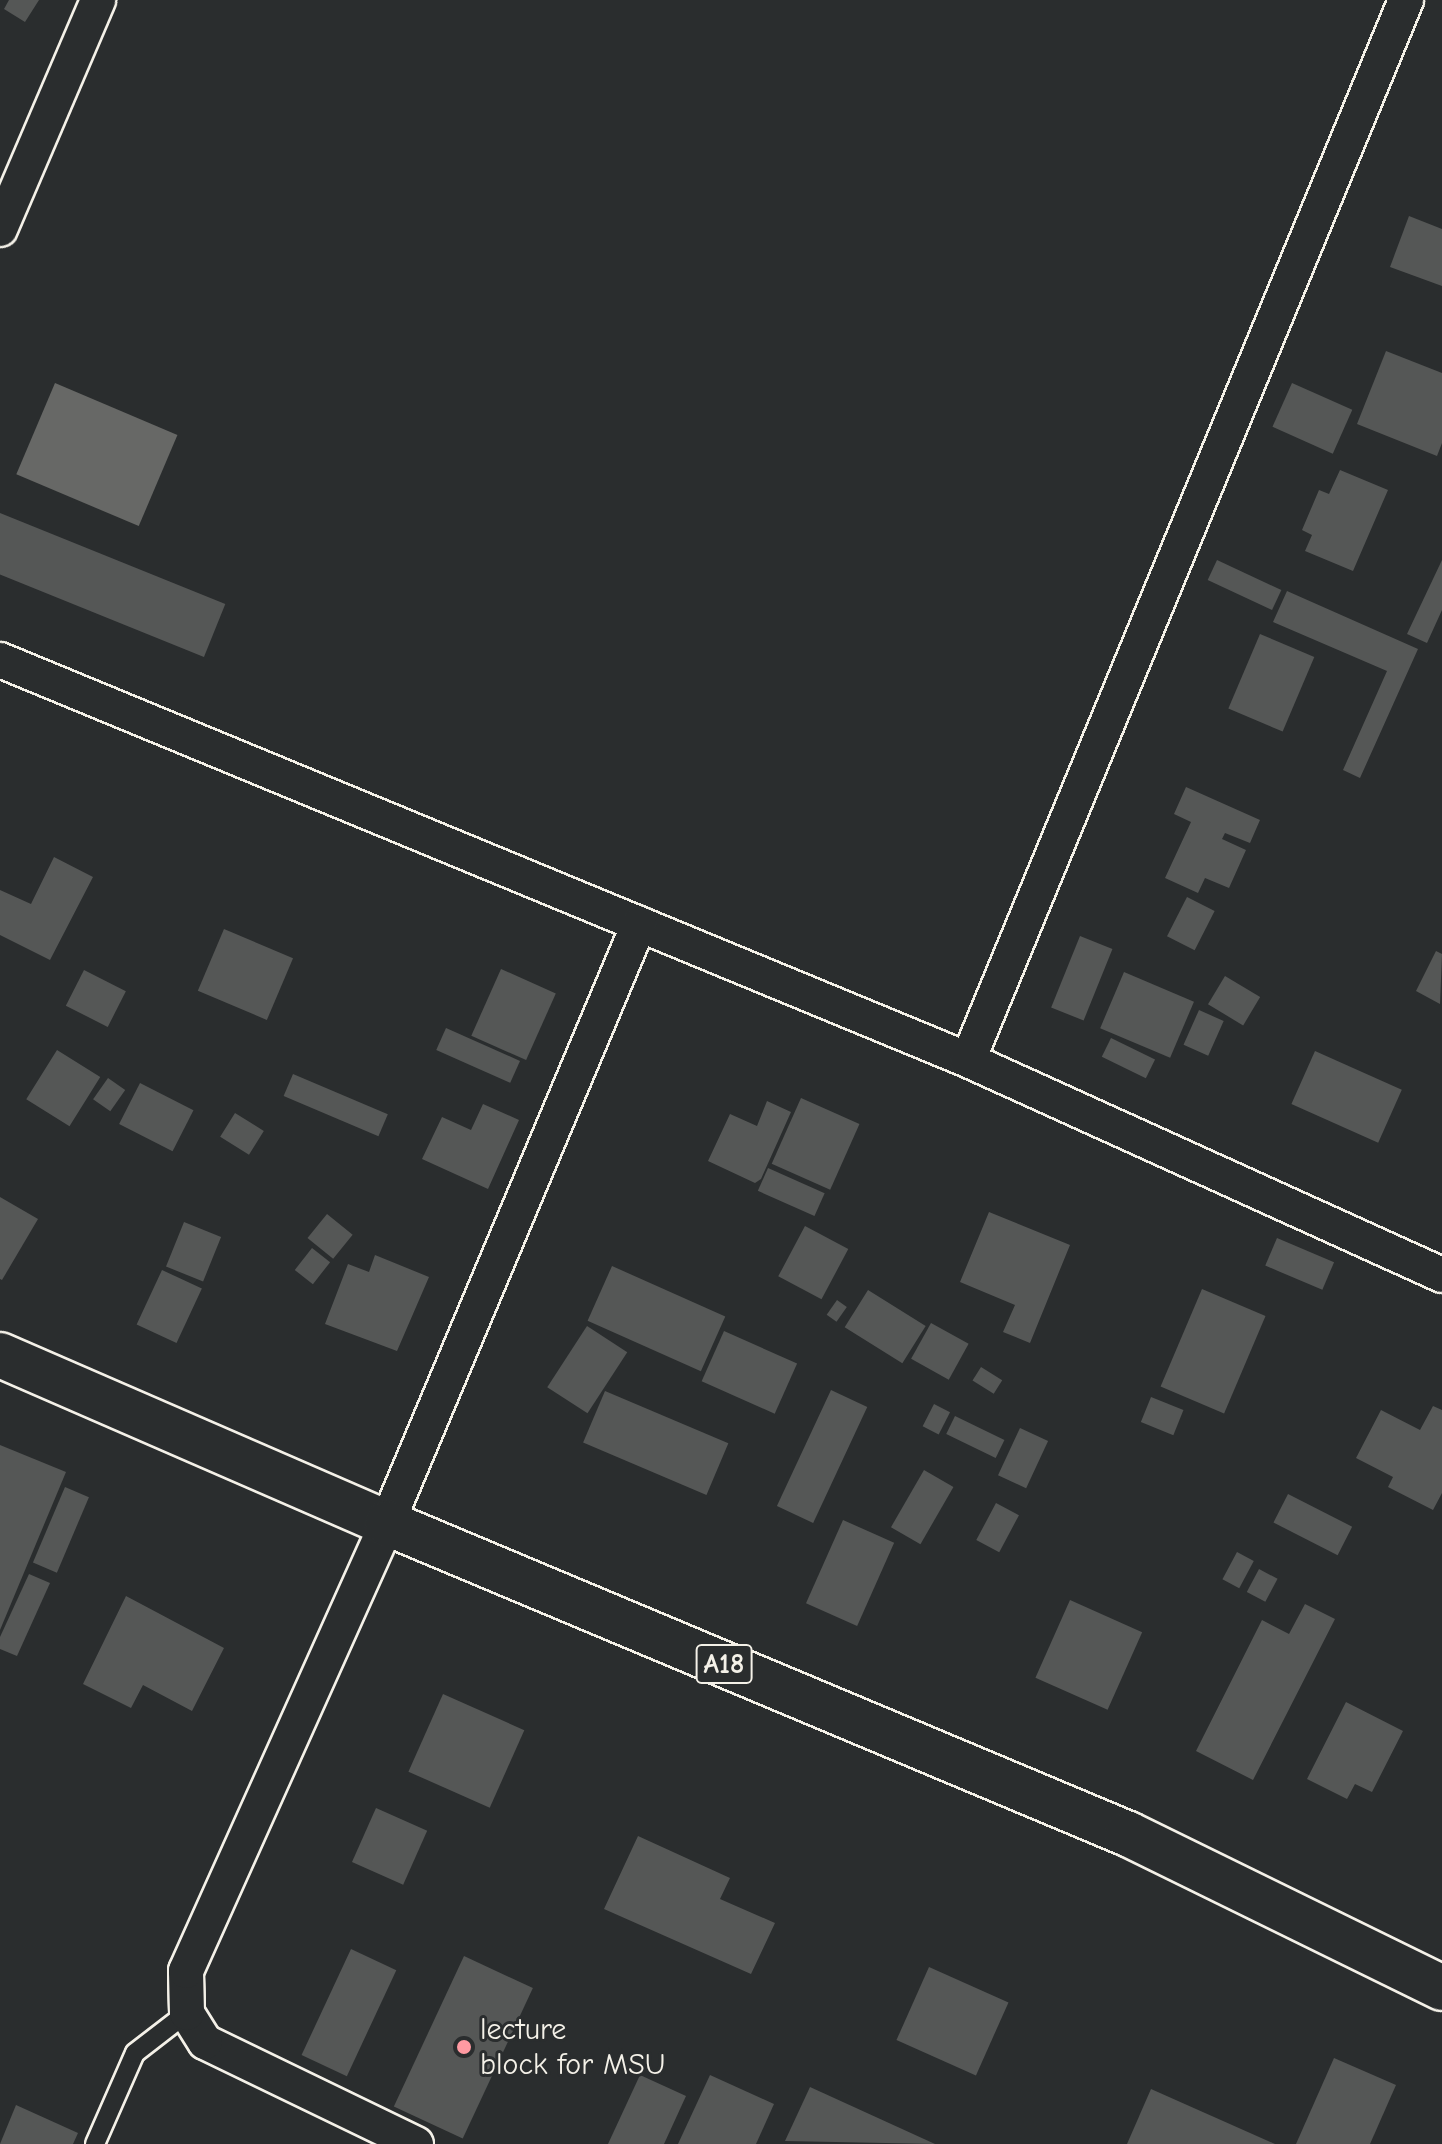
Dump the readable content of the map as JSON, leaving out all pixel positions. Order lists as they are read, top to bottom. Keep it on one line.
{"streets":{"main road":["A18"]},"places":["lecture block for MSU"]}
